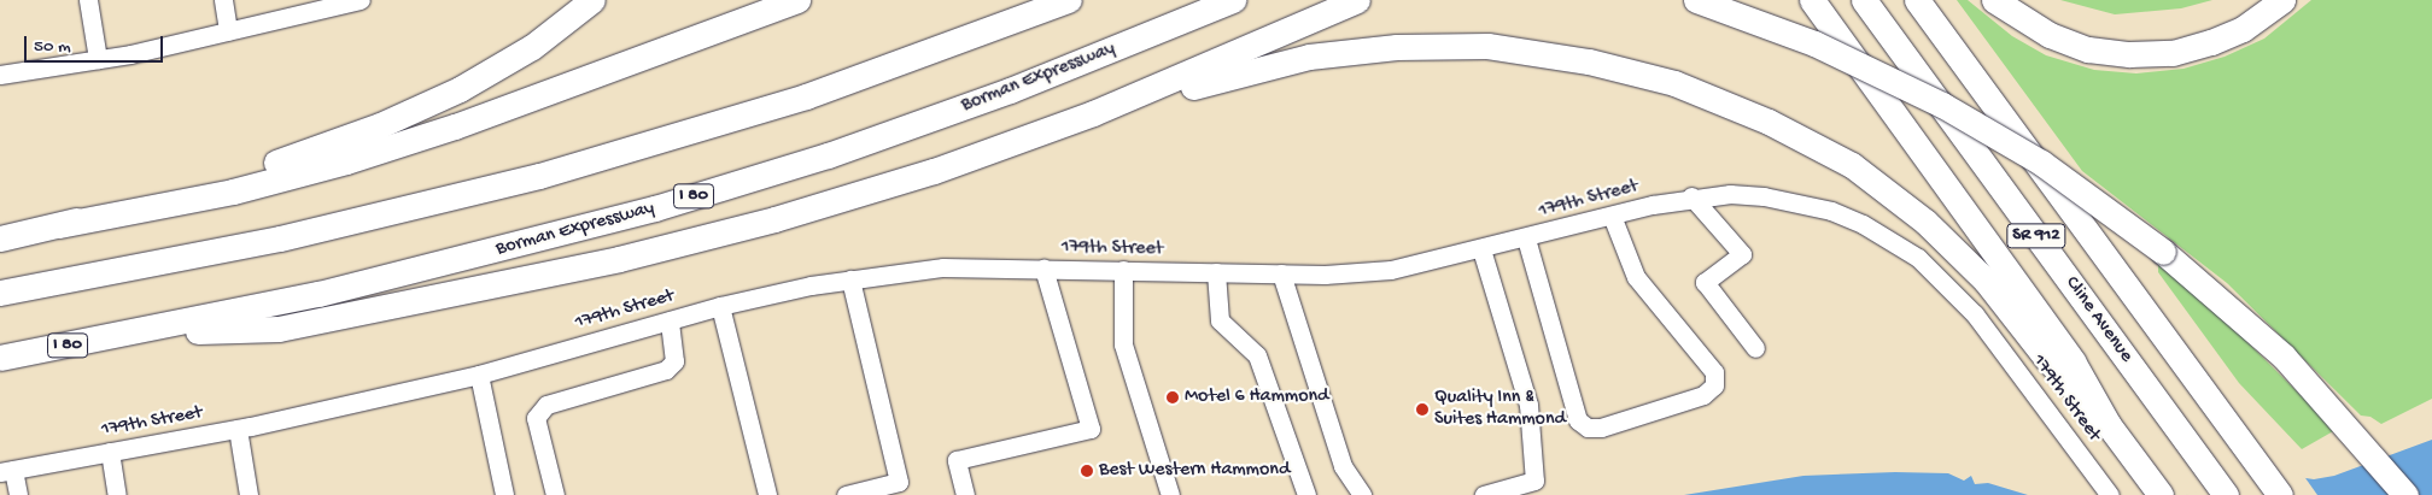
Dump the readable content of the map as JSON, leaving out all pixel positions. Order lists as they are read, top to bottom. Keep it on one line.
{"streets":{"highway":["Borman Expressway","I 80","SR 912","Cline Avenue"],"street":["179th Street"]},"places":["Motel 6 Hammond","Quality Inn & Suites Hammond","Best Western Hammond"],"scale_bar":"50 m"}
